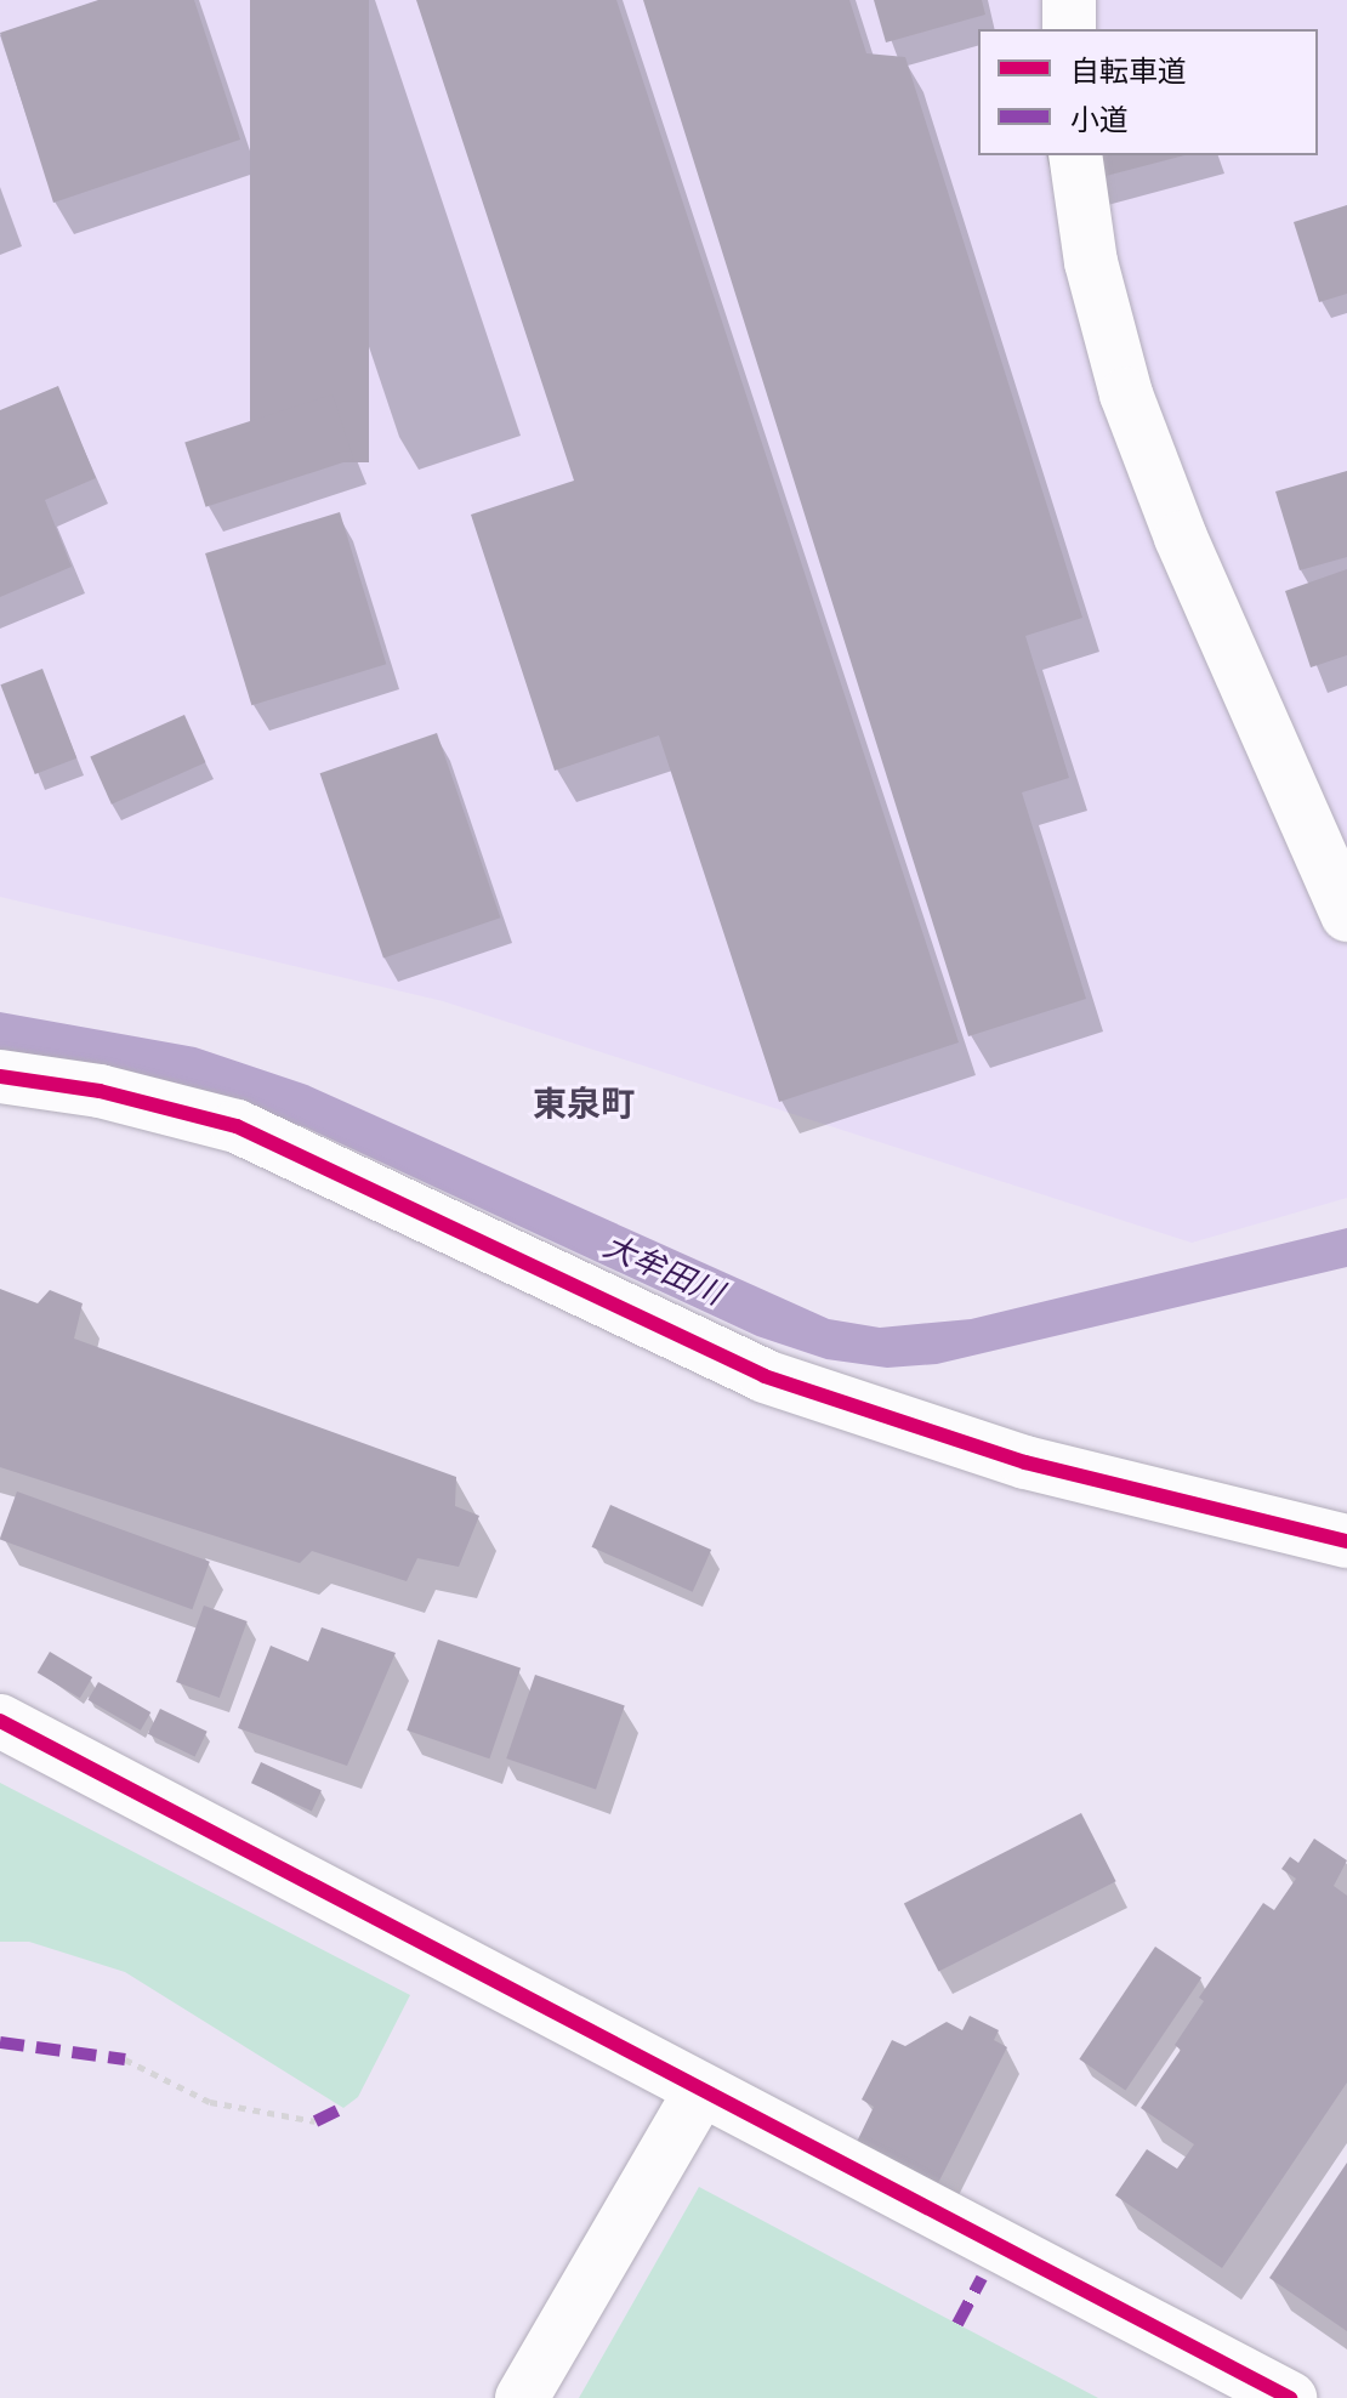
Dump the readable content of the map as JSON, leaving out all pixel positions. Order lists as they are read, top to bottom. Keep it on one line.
{"districts":["東泉町"],"water":["大牟田川"],"legend":["自転車道","小道"]}
